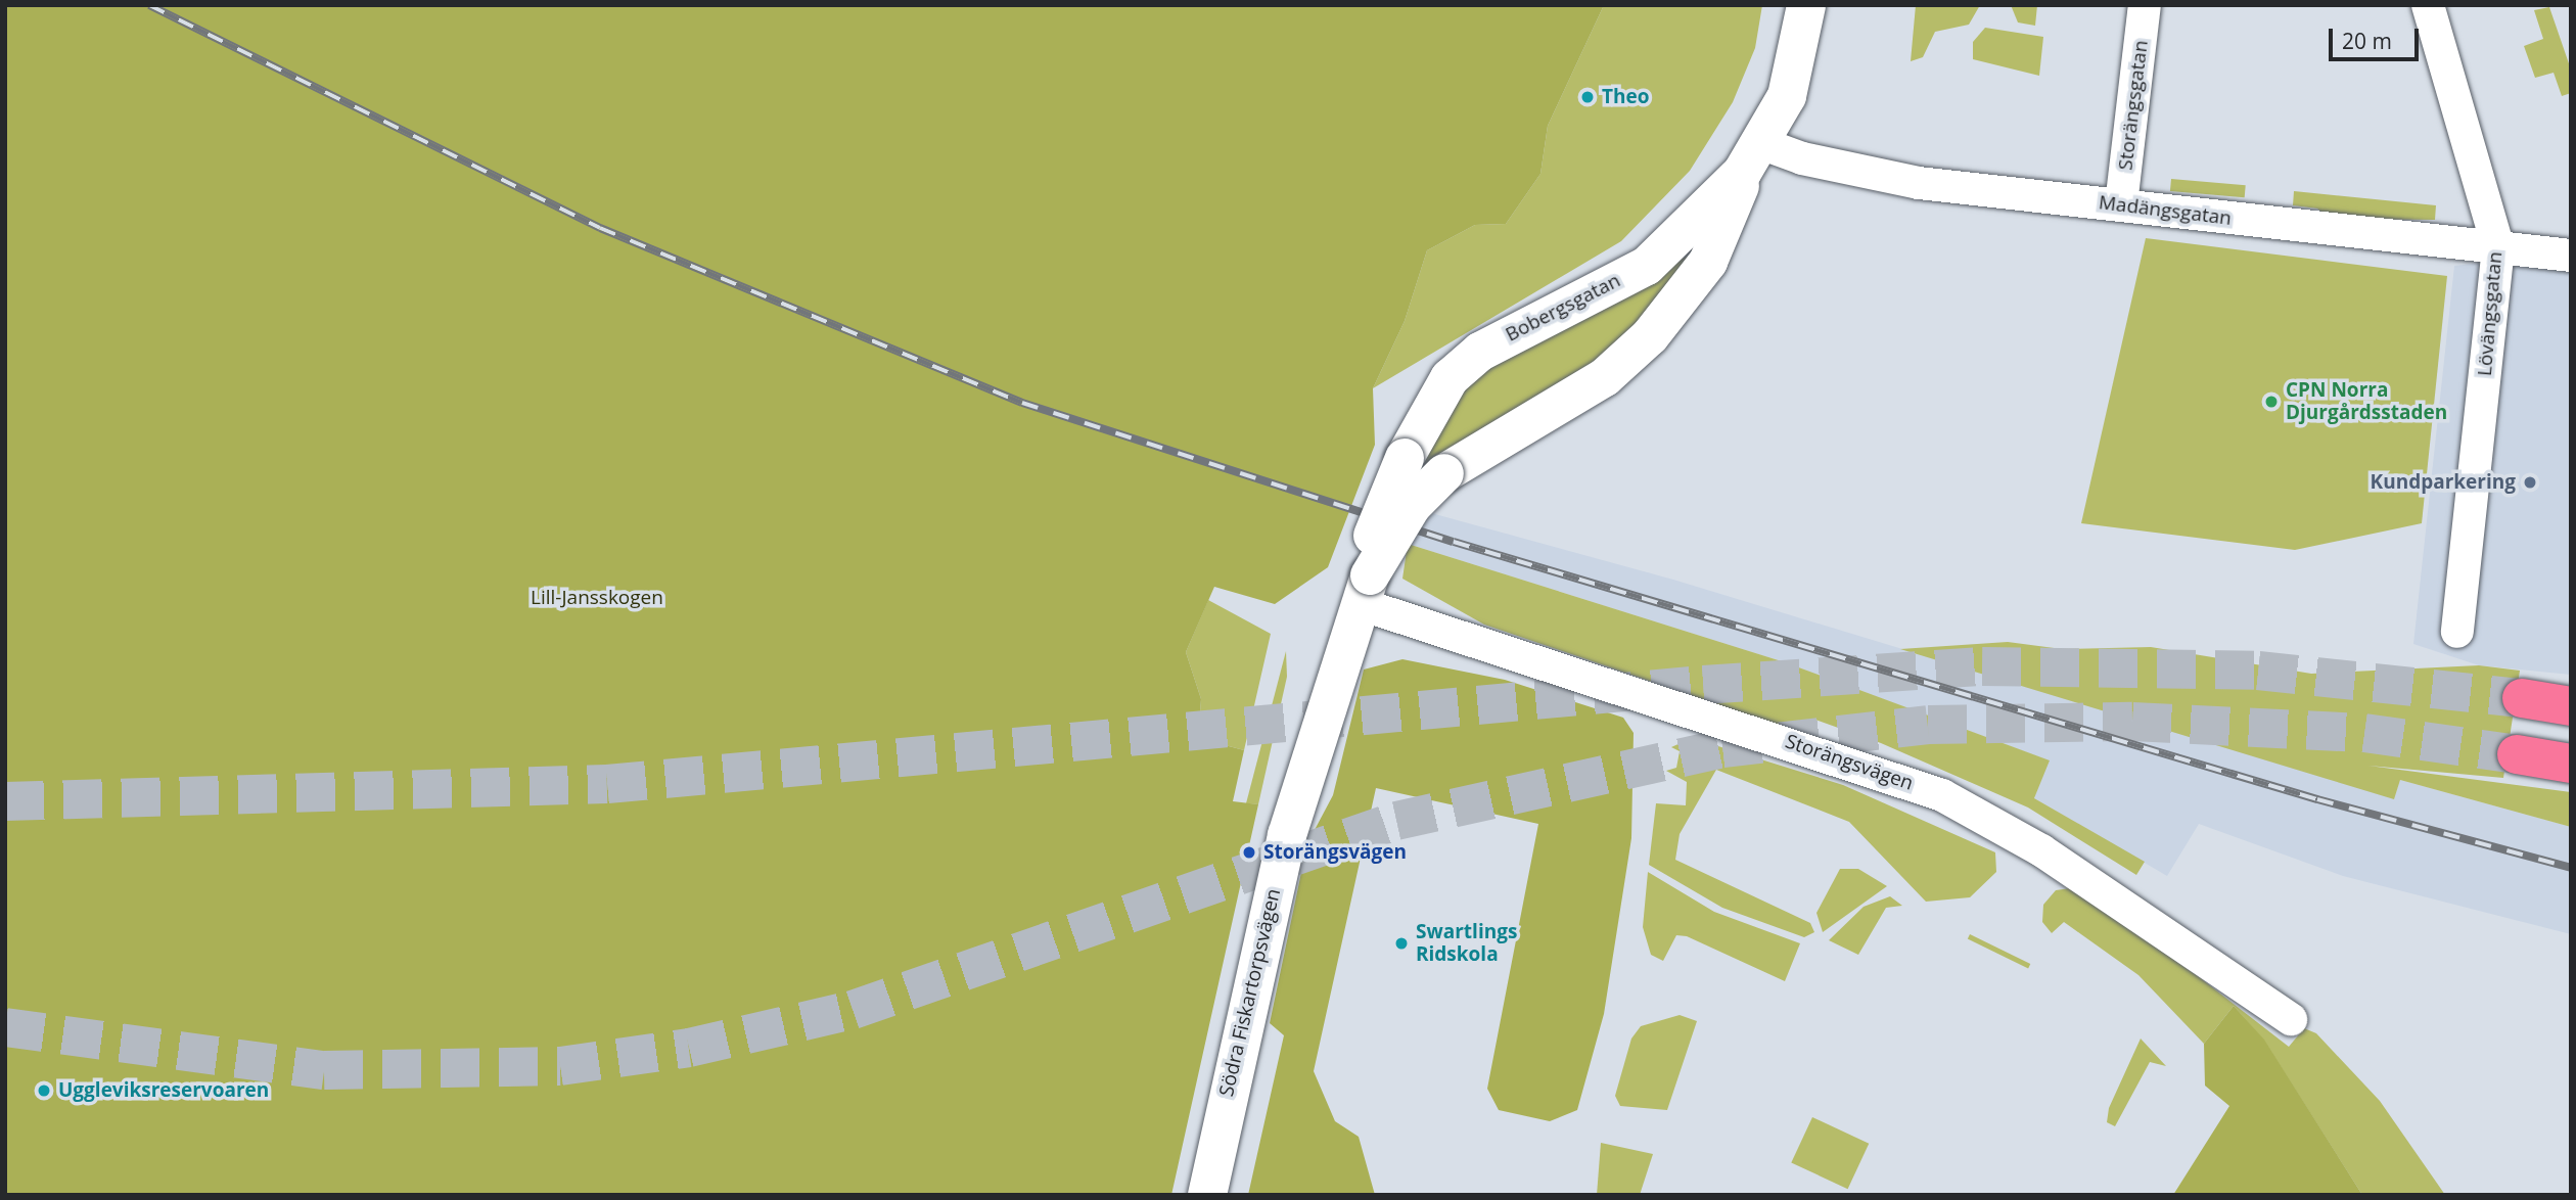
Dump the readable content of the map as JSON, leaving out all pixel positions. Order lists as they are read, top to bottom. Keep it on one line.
{"streets":{"street":["Storängsgatan","Madängsgatan","Bobergsgatan","Lövängsgatan","Storängsvägen","Södra Fiskartorpsvägen"]},"crossings":[["Storängsgatan","Madängsgatan"],["Madängsgatan","Bobergsgatan"],["Madängsgatan","Lövängsgatan"],["Bobergsgatan","Storängsvägen"],["Bobergsgatan","Södra Fiskartorpsvägen"],["Storängsvägen","Södra Fiskartorpsvägen"]],"parks":["Lill-Jansskogen"],"places":["Theo","CPN Norra Djurgårdsstaden","Kundparkering","Storängsvägen","Swartlings Ridskola","Uggleviksreservoaren"],"scale_bar":"20 m"}
